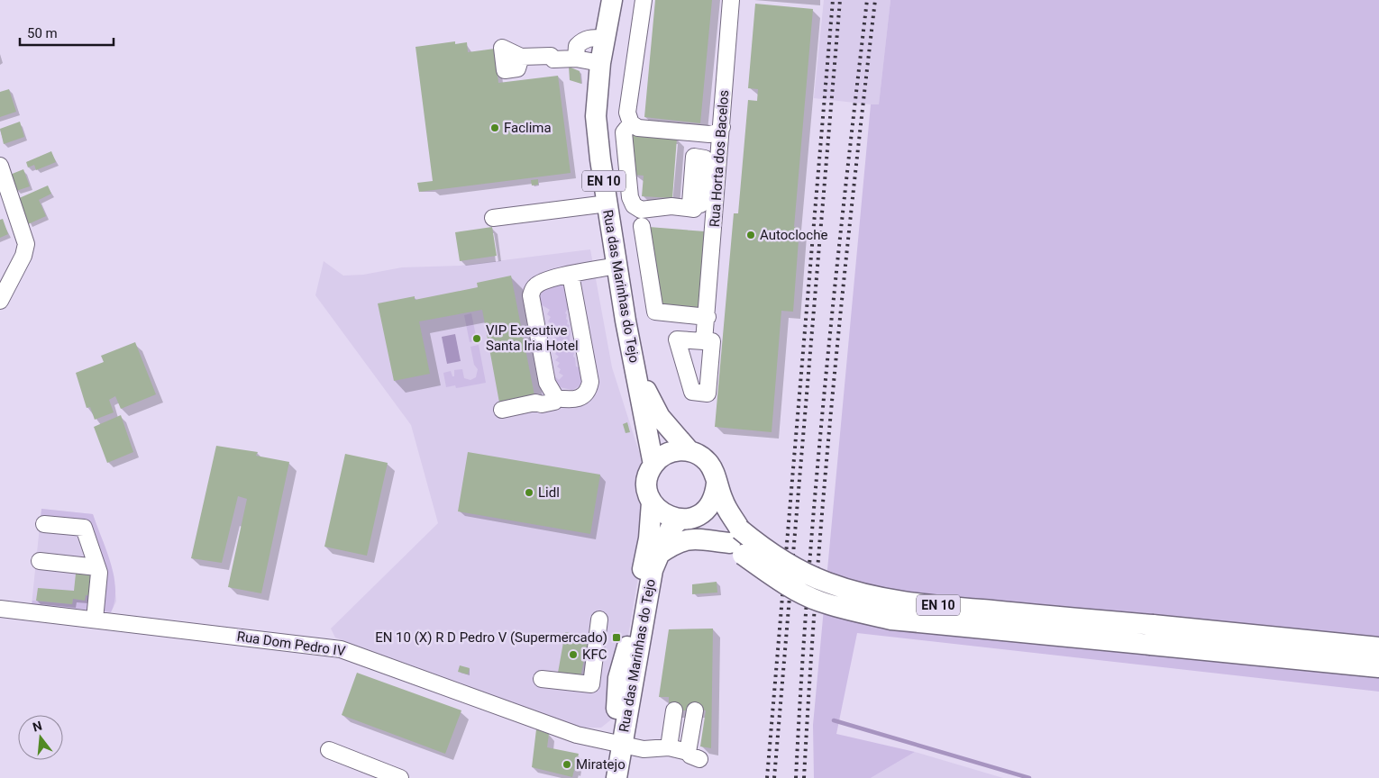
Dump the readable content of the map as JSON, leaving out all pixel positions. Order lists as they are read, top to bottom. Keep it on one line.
{"streets":{"main road":["EN 10","Rua das Marinhas do Tejo"],"street":["Rua Horta dos Bacelos","Rua Dom Pedro IV"]},"crossings":[["EN 10","Rua das Marinhas do Tejo"],["Rua das Marinhas do Tejo","Rua Dom Pedro IV"]],"places":{"other":["Faclima","Autocloche","VIP Executive Santa Iria Hotel","Lidl","KFC","Miratejo"],"transit":["EN 10 (X) R D Pedro V (Supermercado)"]},"scale_bar":"50 m","north":"top"}
